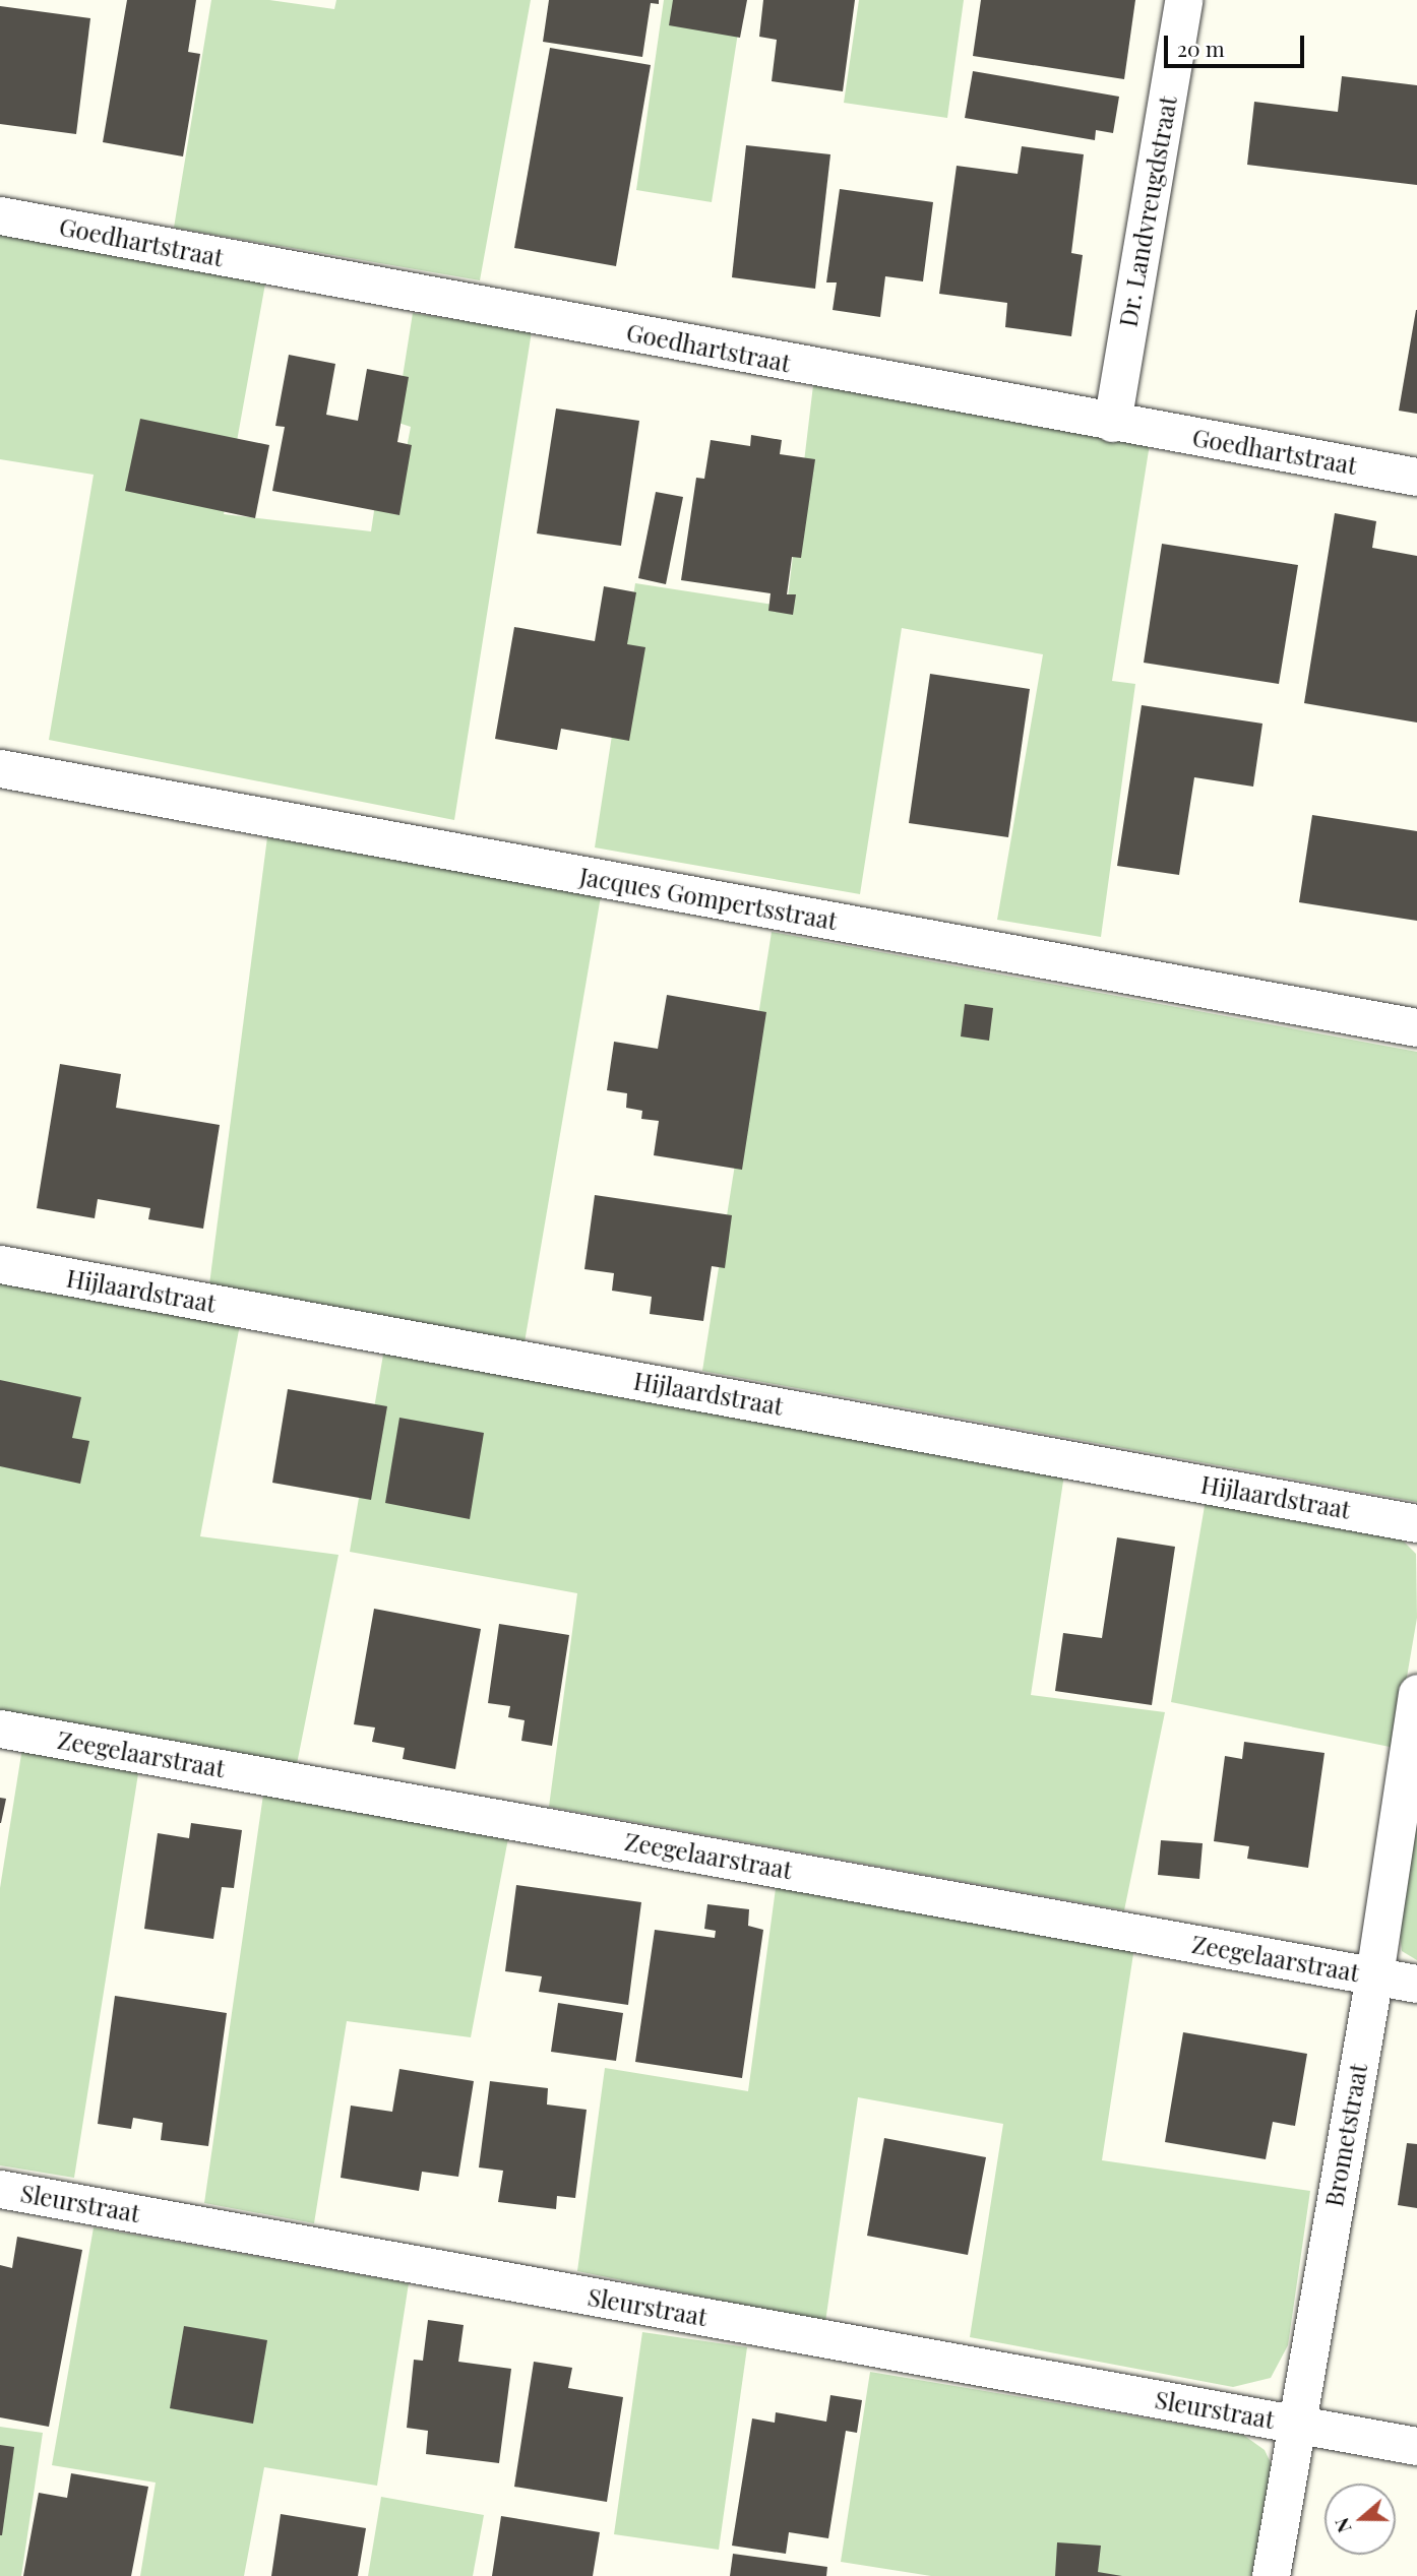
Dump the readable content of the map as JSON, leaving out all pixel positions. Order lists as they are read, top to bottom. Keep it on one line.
{"streets":{"street":["Dr. Landvreugdstraat","Goedhartstraat","Jacques Gompertsstraat","Hijlaardstraat","Zeegelaarstraat","Brometstraat","Sleurstraat"]},"crossings":[["Dr. Landvreugdstraat","Goedhartstraat"],["Zeegelaarstraat","Brometstraat"],["Brometstraat","Sleurstraat"]],"scale_bar":"20 m","north":"left"}
